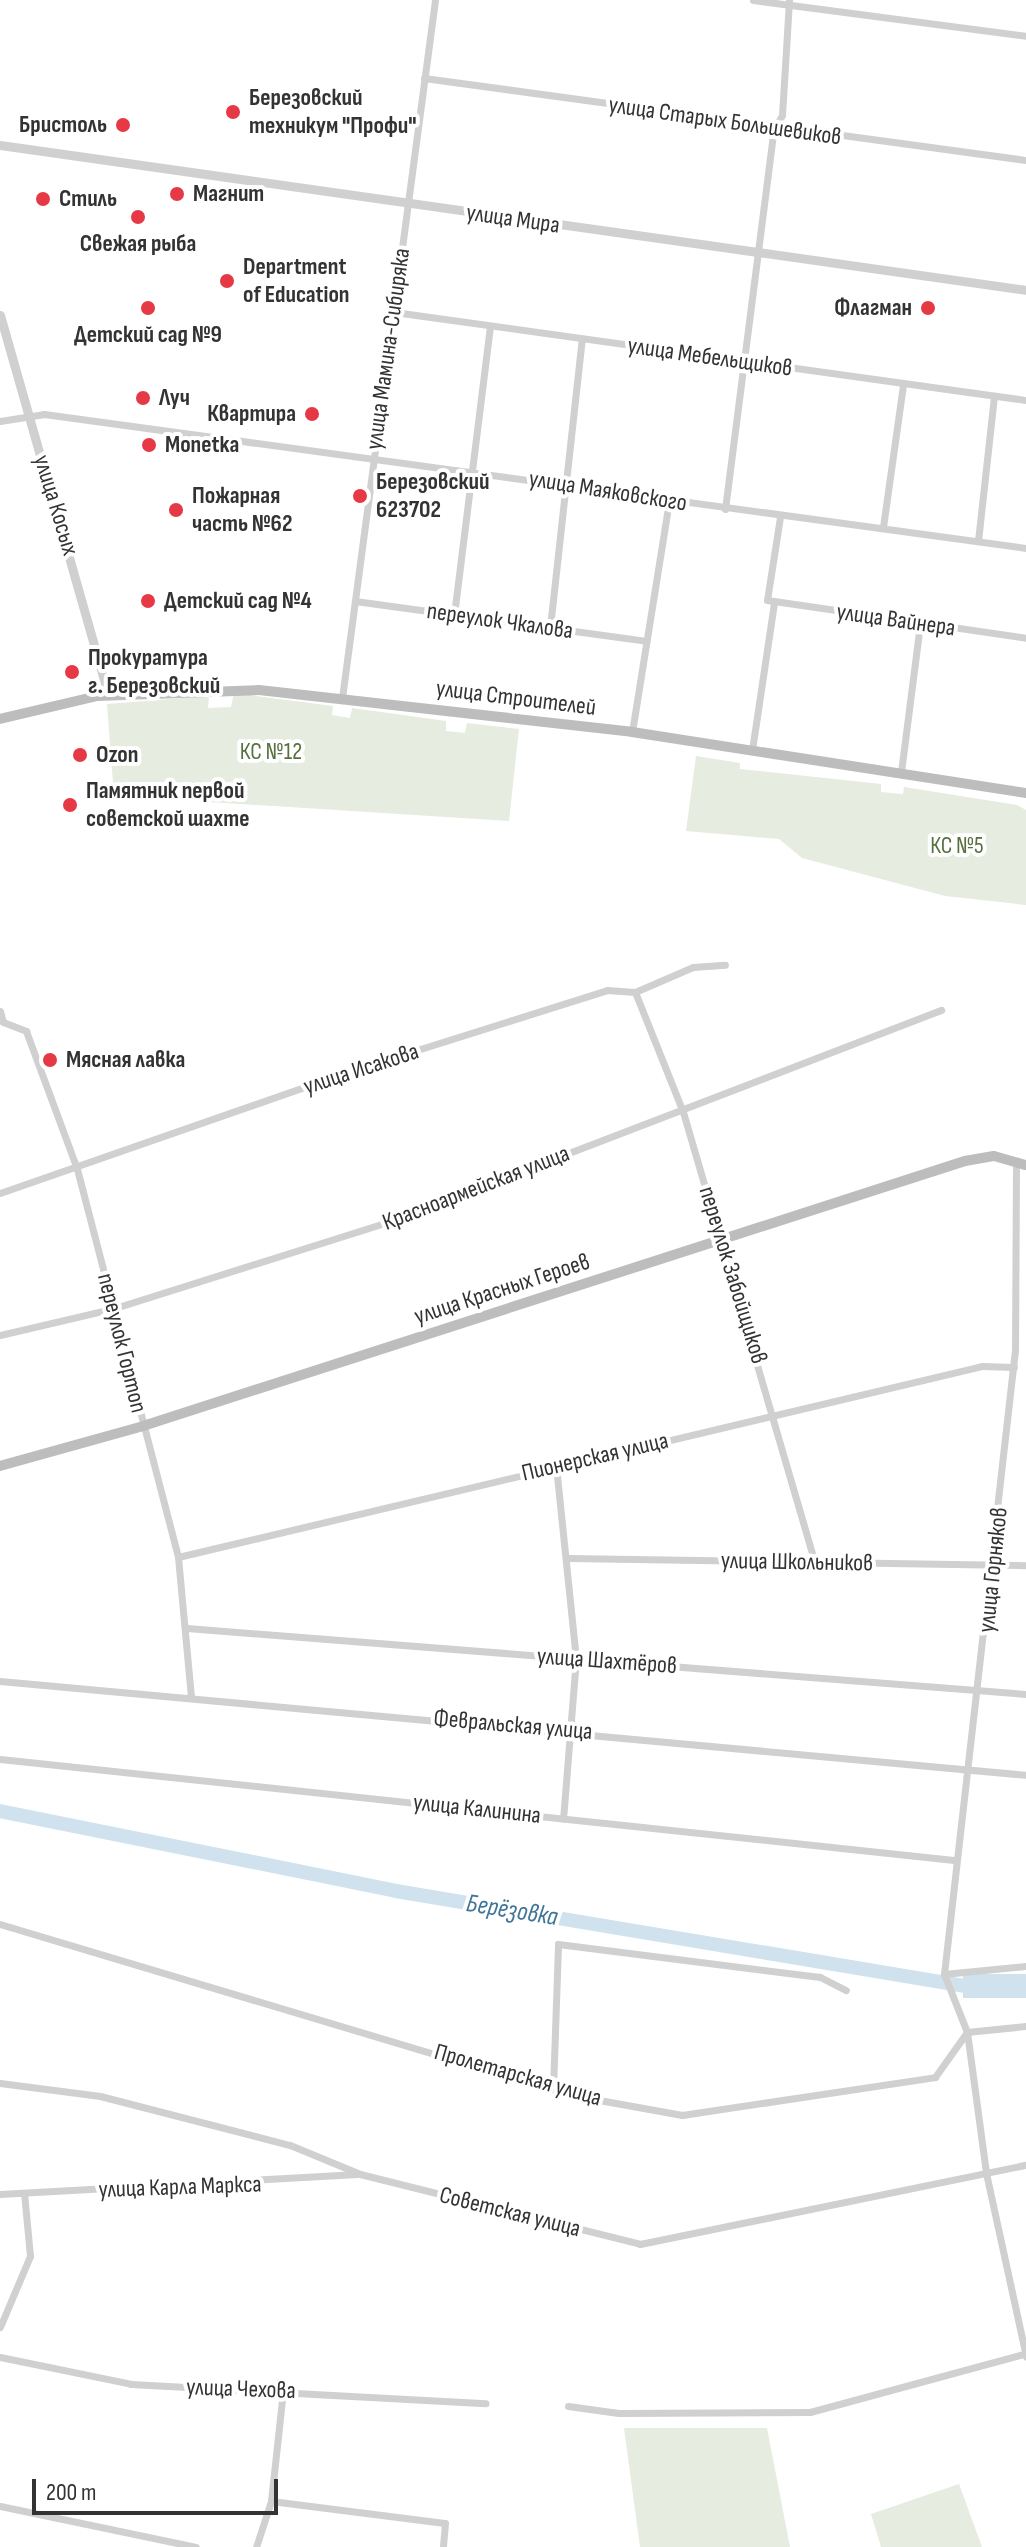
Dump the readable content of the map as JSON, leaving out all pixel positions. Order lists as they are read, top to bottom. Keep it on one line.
{"streets":{"main road":["улица Строителей","улица Красных Героев"],"street":["улица Старых Большевиков","улица Мира","улица Мамина-Сибиряка","улица Мебельщиков","улица Маяковского","улица Косых","улица Вайнера","переулок Чкалова","улица Исакова","Красноармейская улица","переулок Забойщиков","переулок Гортоп","Пионерская улица","улица Школьников","улица Горняков","улица Шахтёров","Февральская улица","улица Калинина","Пролетарская улица","улица Карла Маркса","Советская улица","улица Чехова"]},"crossings":[["улица Старых Большевиков","улица Мамина-Сибиряка"],["улица Мира","улица Мамина-Сибиряка"],["улица Мамина-Сибиряка","улица Мебельщиков"],["улица Мамина-Сибиряка","улица Маяковского"],["улица Мамина-Сибиряка","переулок Чкалова"],["улица Мамина-Сибиряка","улица Строителей"],["улица Маяковского","улица Косых"],["улица Косых","улица Строителей"],["улица Исакова","переулок Забойщиков"],["улица Исакова","переулок Гортоп"],["Красноармейская улица","переулок Забойщиков"],["Красноармейская улица","переулок Гортоп"],["переулок Забойщиков","улица Красных Героев"],["переулок Забойщиков","Пионерская улица"],["переулок Забойщиков","улица Школьников"],["улица Красных Героев","переулок Гортоп"],["улица Красных Героев","улица Горняков"],["переулок Гортоп","Пионерская улица"],["переулок Гортоп","улица Шахтёров"],["переулок Гортоп","Февральская улица"],["Пионерская улица","улица Горняков"],["улица Школьников","улица Горняков"],["улица Горняков","улица Шахтёров"],["улица Горняков","Февральская улица"],["улица Горняков","улица Калинина"],["улица Карла Маркса","Советская улица"]],"water":["Берёзовка"],"parks":["КС №12","КС №5"],"places":["Березовский техникум \"Профи\"","Бристоль","Магнит","Стиль","Свежая рыба","Department of Education","Детский сад №9","Флагман","Луч","Квартира","Monetka","Березовский 623702","Пожарная часть №62","Детский сад №4","Прокуратура г. Березовский","Ozon","Памятник первой советской шахте","Мясная лавка"],"scale_bar":"200 m"}
